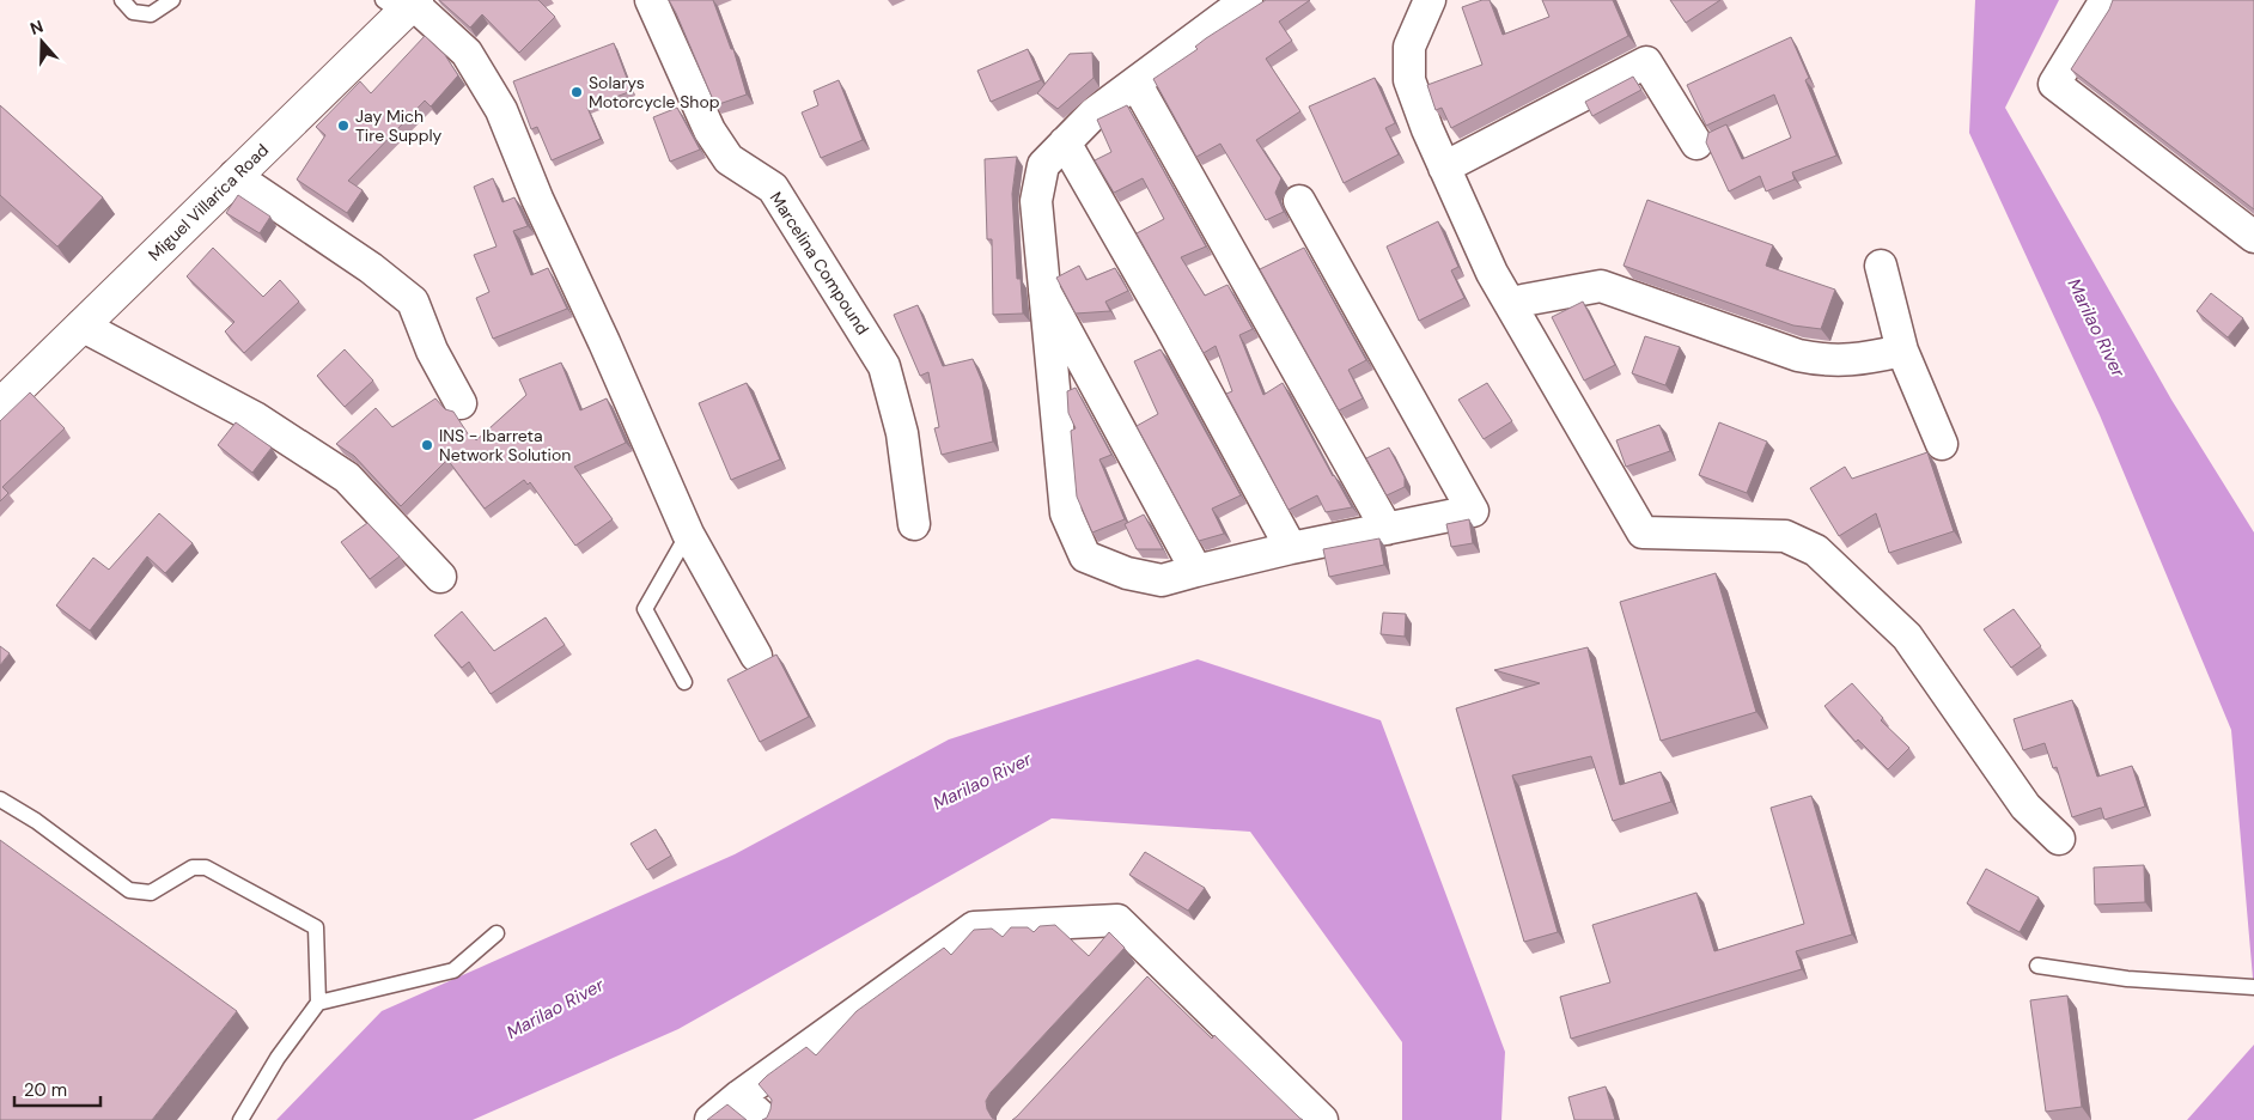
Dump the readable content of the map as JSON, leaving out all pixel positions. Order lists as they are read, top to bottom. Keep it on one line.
{"streets":{"main road":["Miguel Villarica Road"],"street":["Marcelina Compound"]},"water":["Marilao River"],"places":["Solarys Motorcycle Shop","Jay Mich Tire Supply","INS - Ibarreta Network Solution"],"scale_bar":"20 m","north":"top"}
